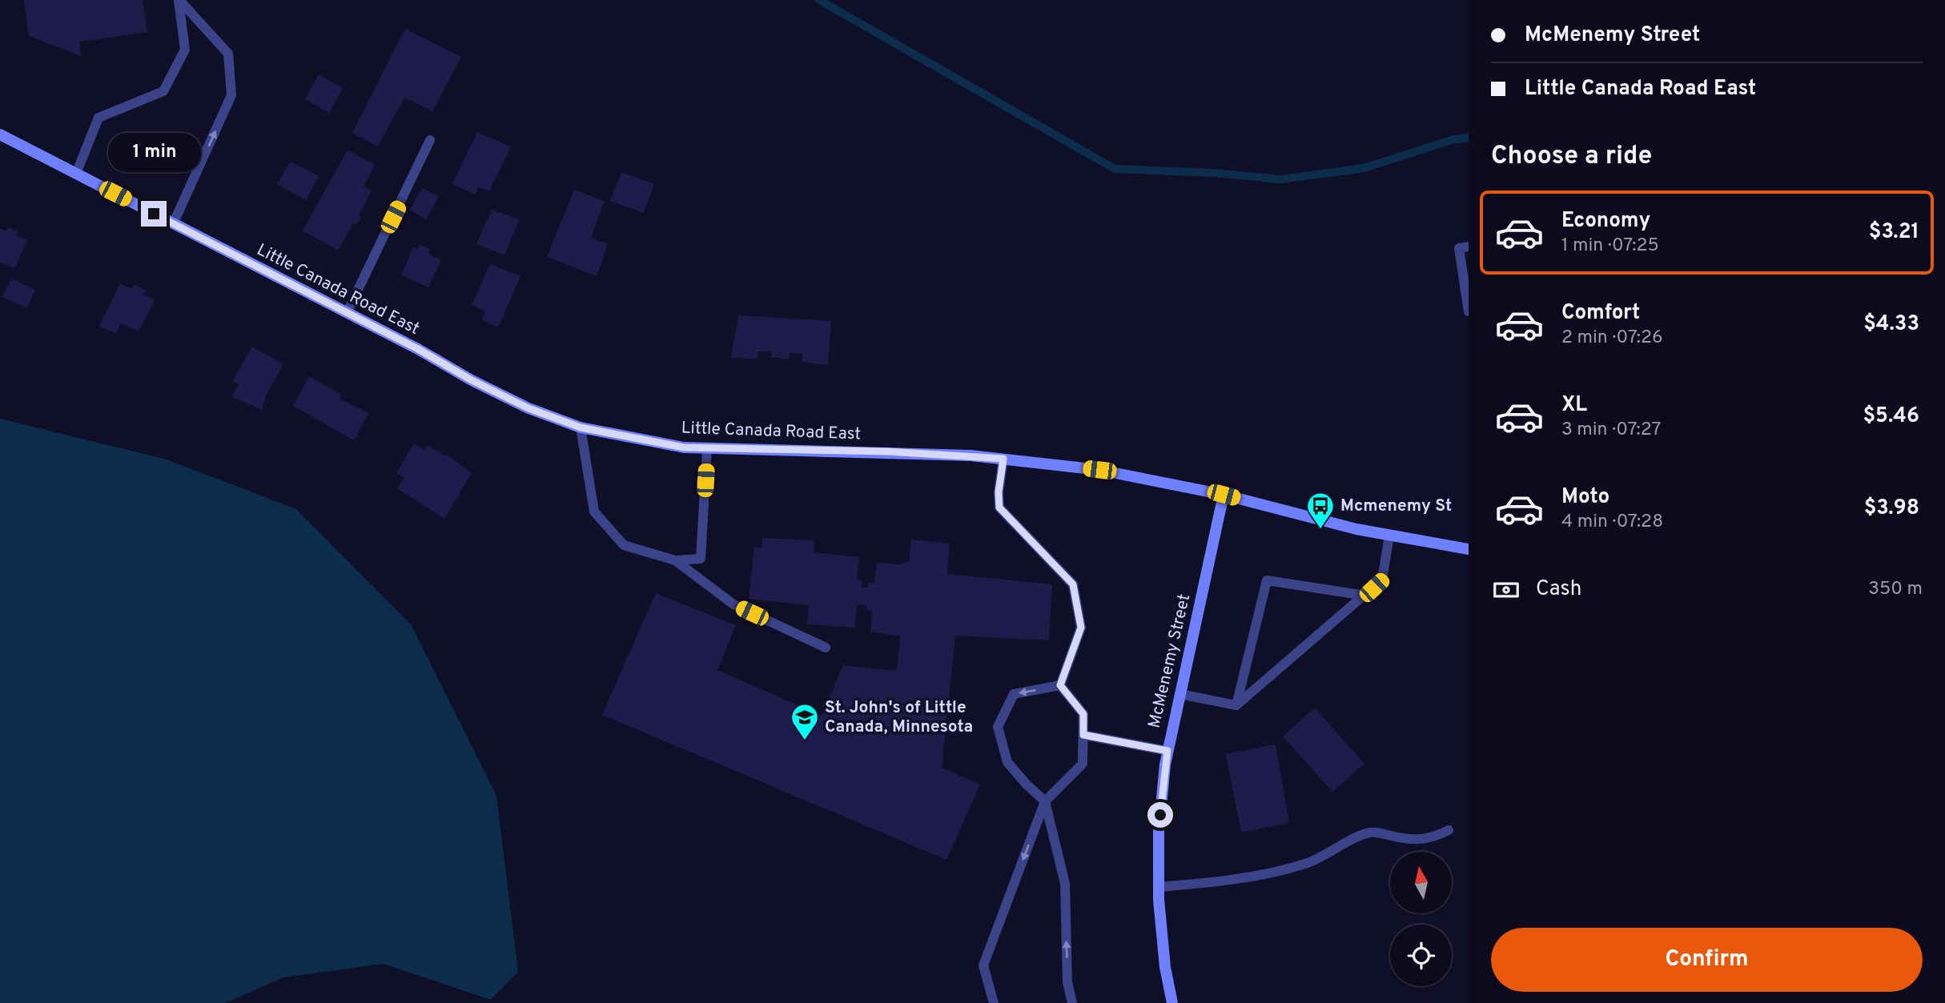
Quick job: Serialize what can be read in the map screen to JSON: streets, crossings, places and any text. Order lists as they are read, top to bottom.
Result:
{
  "streets": {
    "street": ["Little Canada Road East", "McMenemy Street"]
  },
  "crossings": [
    ["Little Canada Road East", "McMenemy Street"]
  ],
  "places": {
    "bus stop": ["Mcmenemy St"],
    "school or university": ["St. John's of Little Canada, Minnesota"]
  },
  "north": "top",
  "page": {
    "banner": ["McMenemy Street", "Little Canada Road East"],
    "heading": "Choose a ride",
    "bubble": "1 min",
    "list": [
      {
        "name": "Economy",
        "note": "1 min · 07:25",
        "value": "$3.21"
      },
      {
        "name": "Comfort",
        "note": "2 min · 07:26",
        "value": "$4.33"
      },
      {
        "name": "XL",
        "note": "3 min · 07:27",
        "value": "$5.46"
      },
      {
        "name": "Moto",
        "note": "4 min · 07:28",
        "value": "$3.98"
      }
    ],
    "pay": ["Cash", "350 m"],
    "buttons": "Confirm"
  }
}
